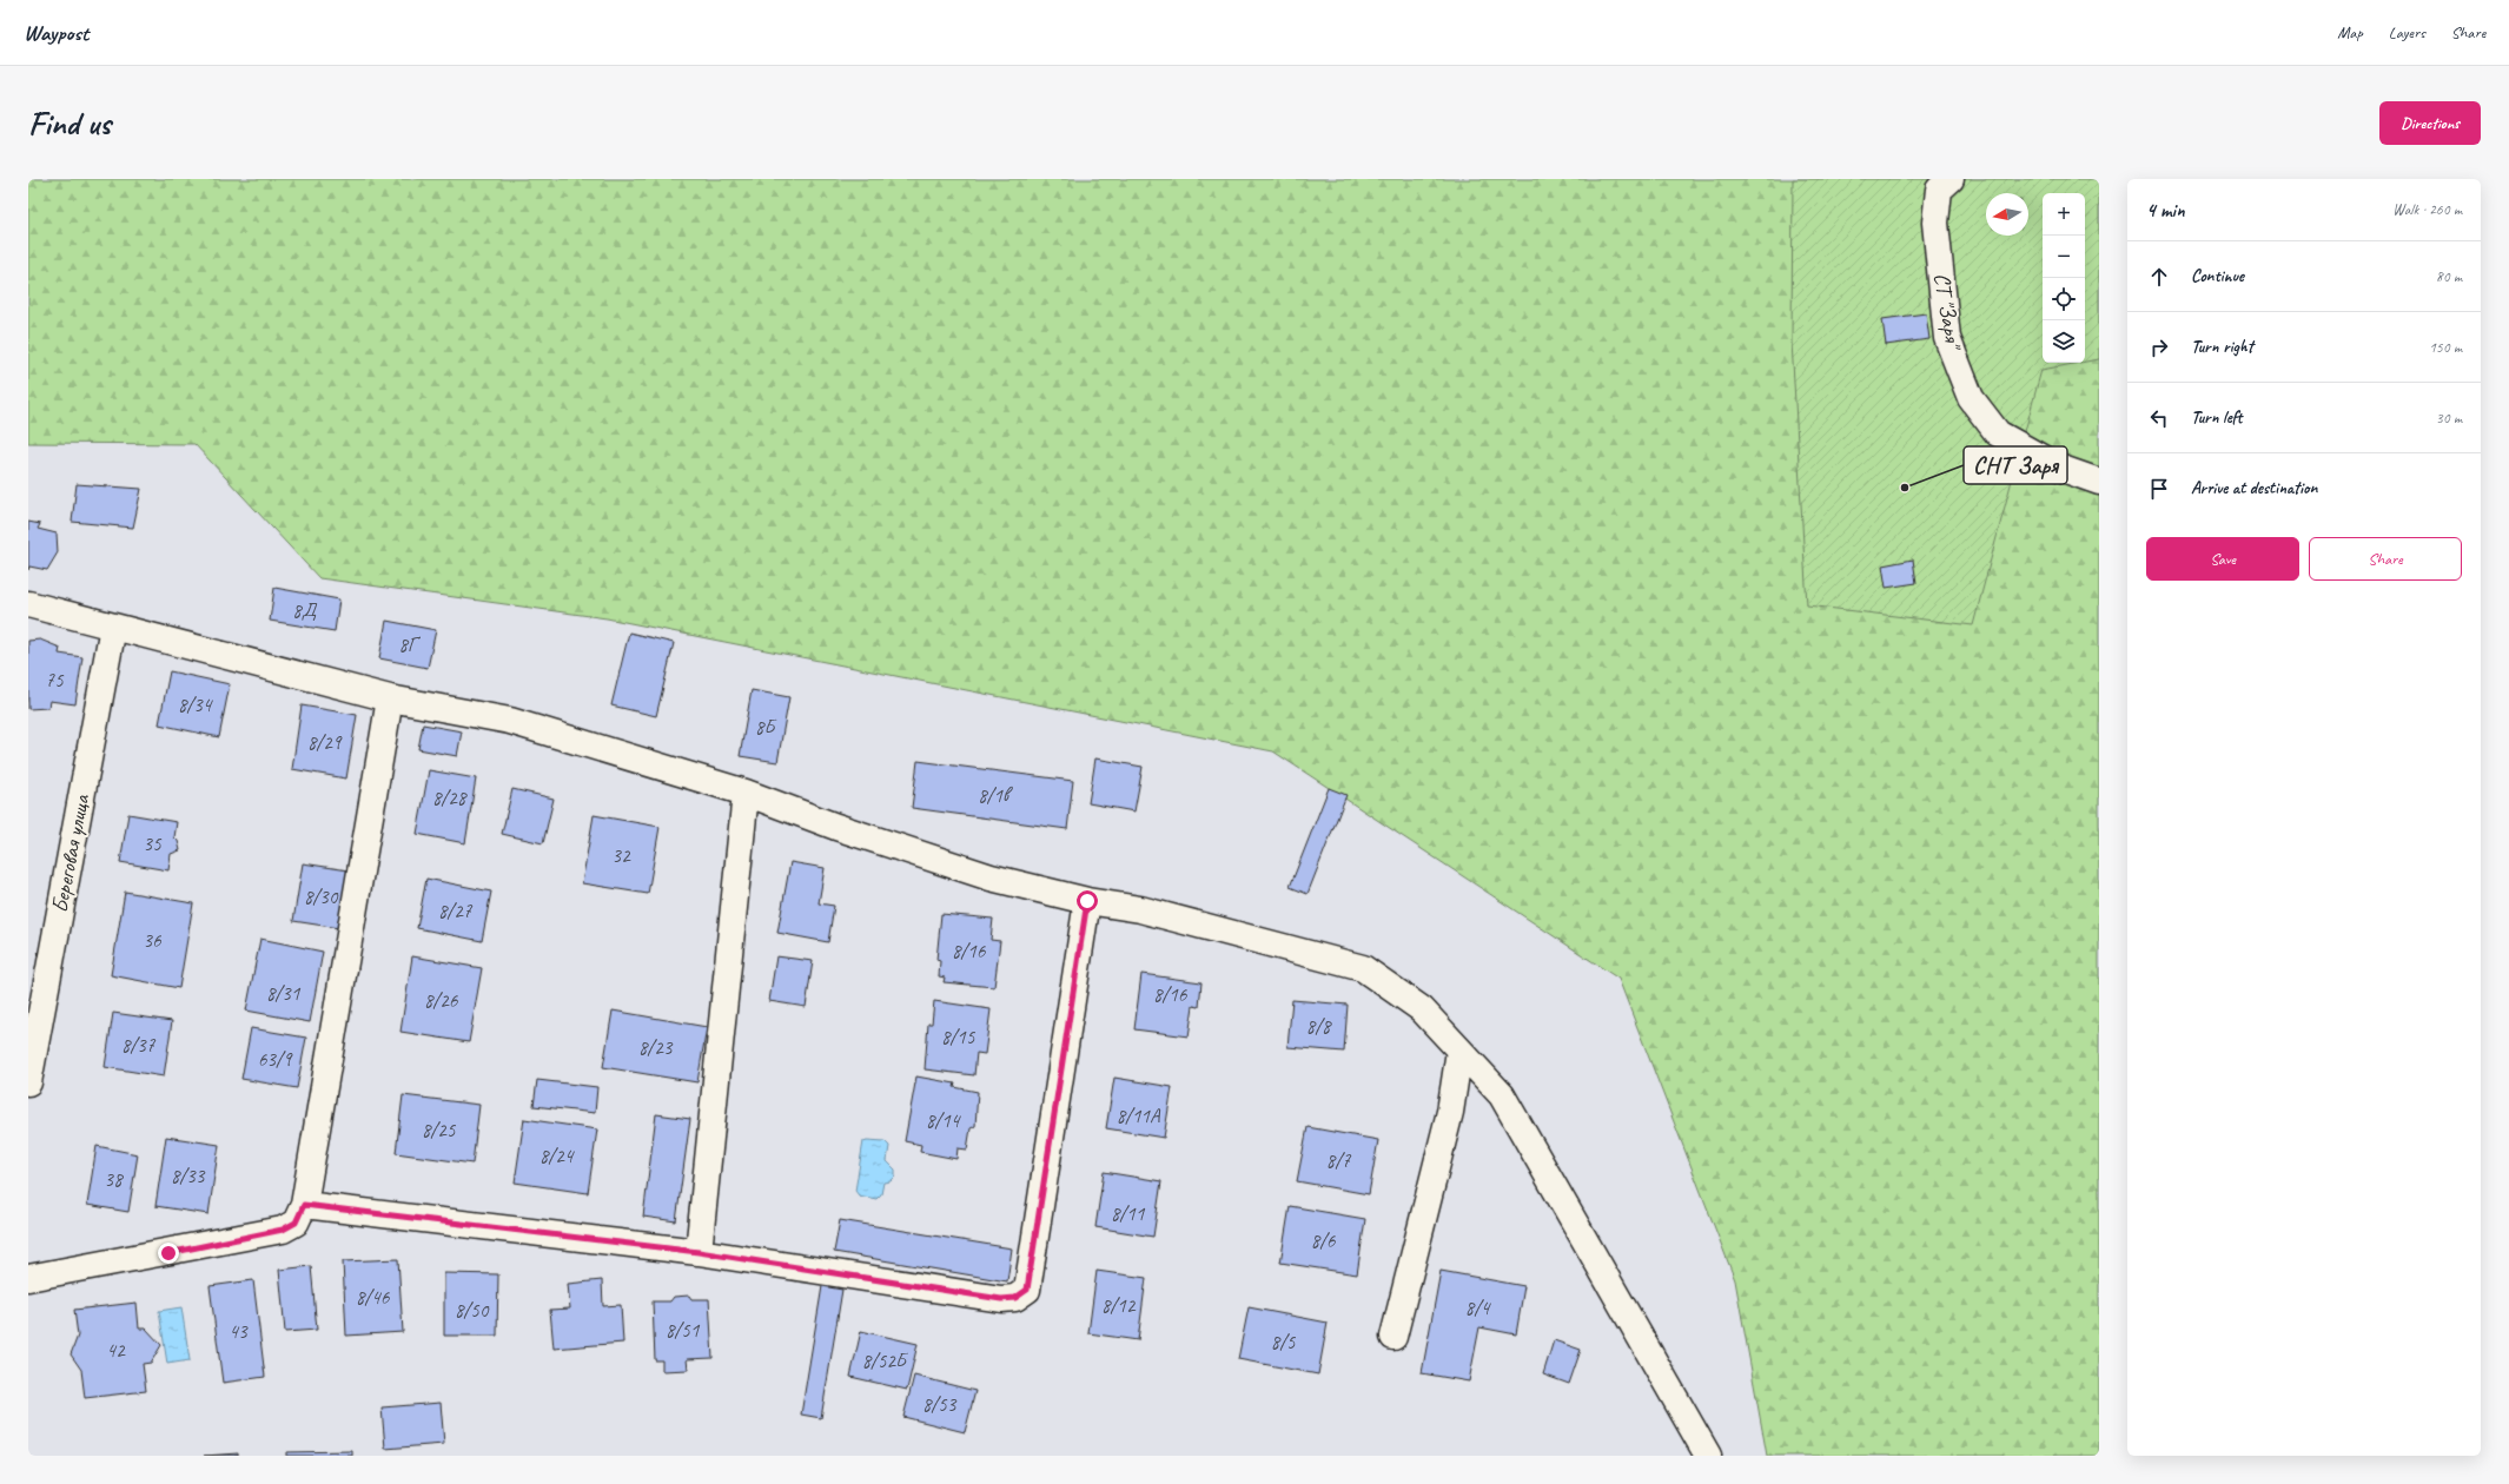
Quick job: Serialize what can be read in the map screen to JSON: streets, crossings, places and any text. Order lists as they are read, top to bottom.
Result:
{
  "streets": {
    "street": ["СТ \"Заря\"", "Береговая улица"]
  },
  "places": ["СНТ Заря"],
  "house_numbers": [
    "8Д",
    "8Г",
    "75",
    "8/34",
    "8Б",
    "8/29",
    "8/1в",
    "8/28",
    "35",
    "32",
    "8/30",
    "8/27",
    "36",
    "8/16",
    "8/31",
    "8/16",
    "8/26",
    "8/8",
    "8/15",
    "8/37",
    "8/23",
    "63/9",
    "8/11А",
    "8/14",
    "8/25",
    "8/24",
    "8/7",
    "8/33",
    "38",
    "8/11",
    "8/6",
    "8/46",
    "8/12",
    "8/4",
    "8/50",
    "8/51",
    "43",
    "8/5",
    "42",
    "8/52Б",
    "8/53"
  ],
  "north": "left",
  "page": {
    "header": "Waypost",
    "nav": ["Map", "Layers", "Share"],
    "buttons": [
      "Directions",
      ["Save", "Share"]
    ],
    "title": "Find us",
    "heading": ["4 min", "Walk · 260 m"],
    "map_buttons": ["+", "−"],
    "list": [
      ["Continue", "80 m"],
      ["Turn right", "150 m"],
      ["Turn left", "30 m"],
      "Arrive at destination"
    ]
  }
}
